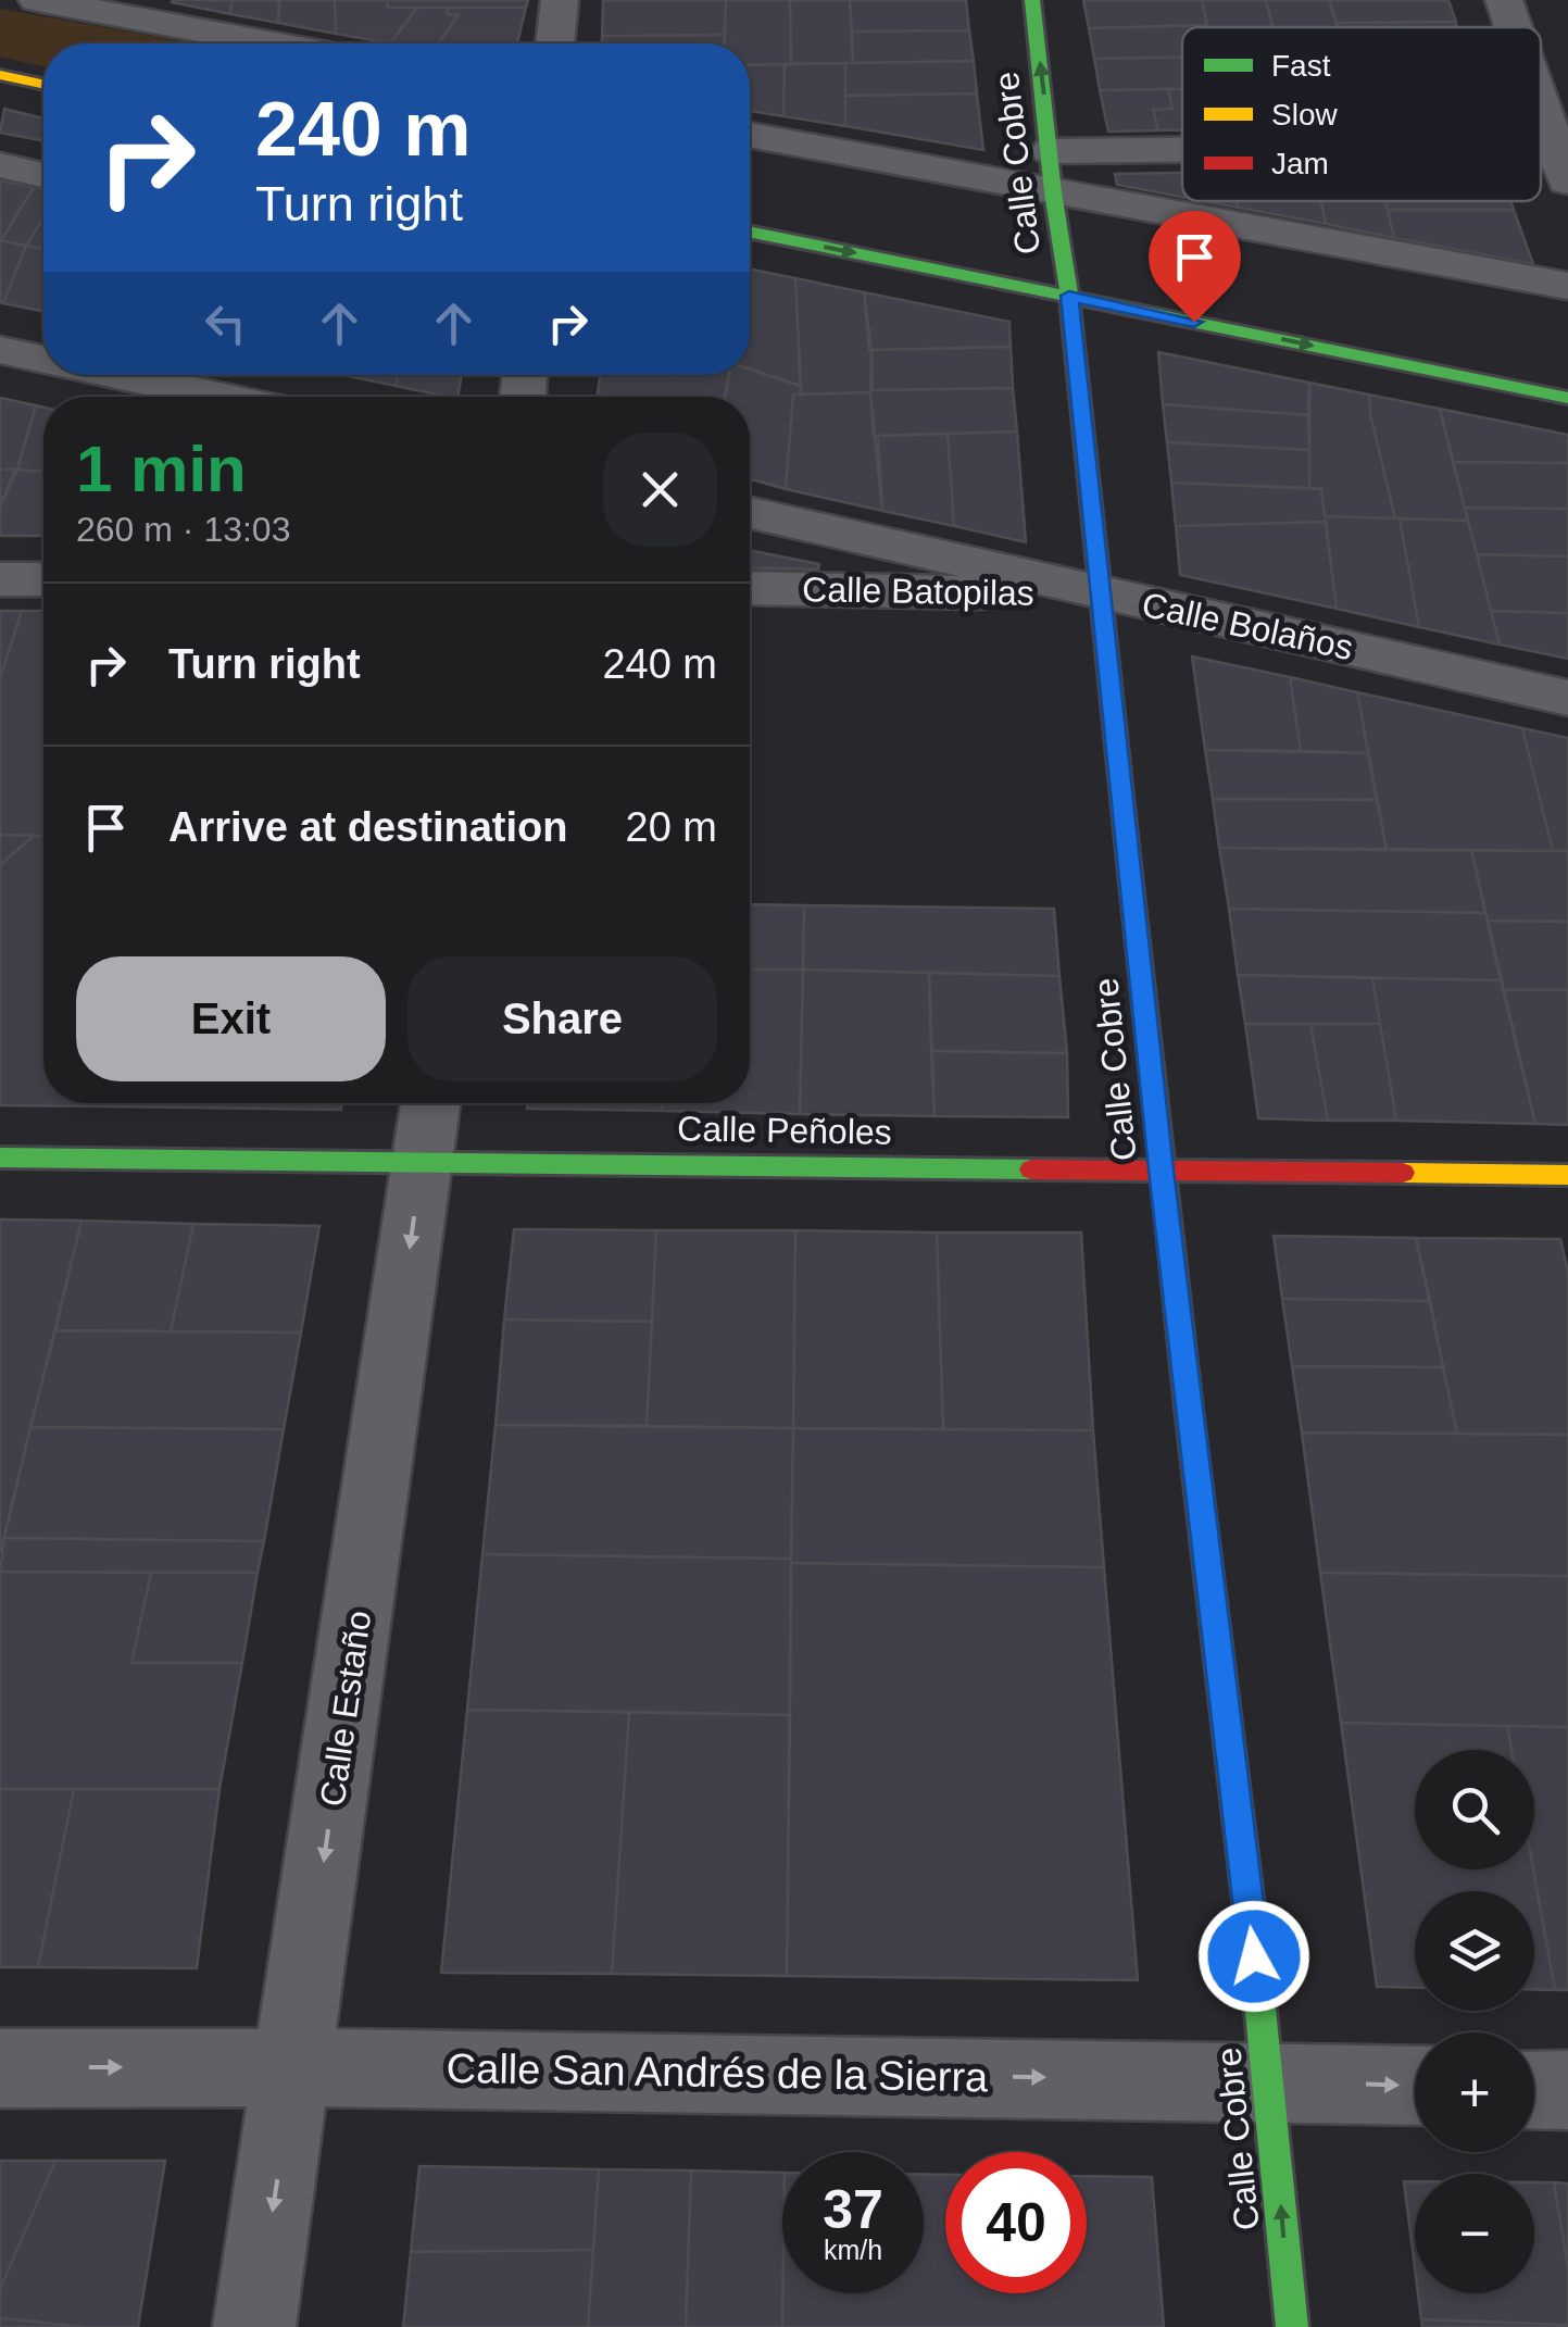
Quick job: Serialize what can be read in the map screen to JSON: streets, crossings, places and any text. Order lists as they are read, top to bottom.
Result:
{
  "streets": {
    "street": [
      "Calle Cobre",
      "Calle Batopilas",
      "Calle Bolaños",
      "Calle Peñoles",
      "Calle Estaño",
      "Calle San Andrés de la Sierra"
    ]
  },
  "crossings": [
    ["Calle Cobre", "Calle Batopilas"],
    ["Calle Cobre", "Calle Bolaños"],
    ["Calle Cobre", "Calle Peñoles"],
    ["Calle Cobre", "Calle San Andrés de la Sierra"],
    ["Calle Batopilas", "Calle Bolaños"],
    ["Calle Peñoles", "Calle Estaño"],
    ["Calle Estaño", "Calle San Andrés de la Sierra"]
  ],
  "one_way": ["Calle Estaño", "Calle San Andrés de la Sierra"],
  "legend": ["Fast", "Slow", "Jam"],
  "page": {
    "turn": ["240 m", "Turn right"],
    "heading": ["1 min", "260 m · 13:03"],
    "list": [
      {
        "name": "Turn right",
        "value": "240 m"
      },
      {
        "name": "Arrive at destination",
        "value": "20 m"
      }
    ],
    "buttons": ["Exit", "Share"],
    "map_buttons": ["+", "−"],
    "speed": "37 km/h",
    "limit": "40"
  }
}
